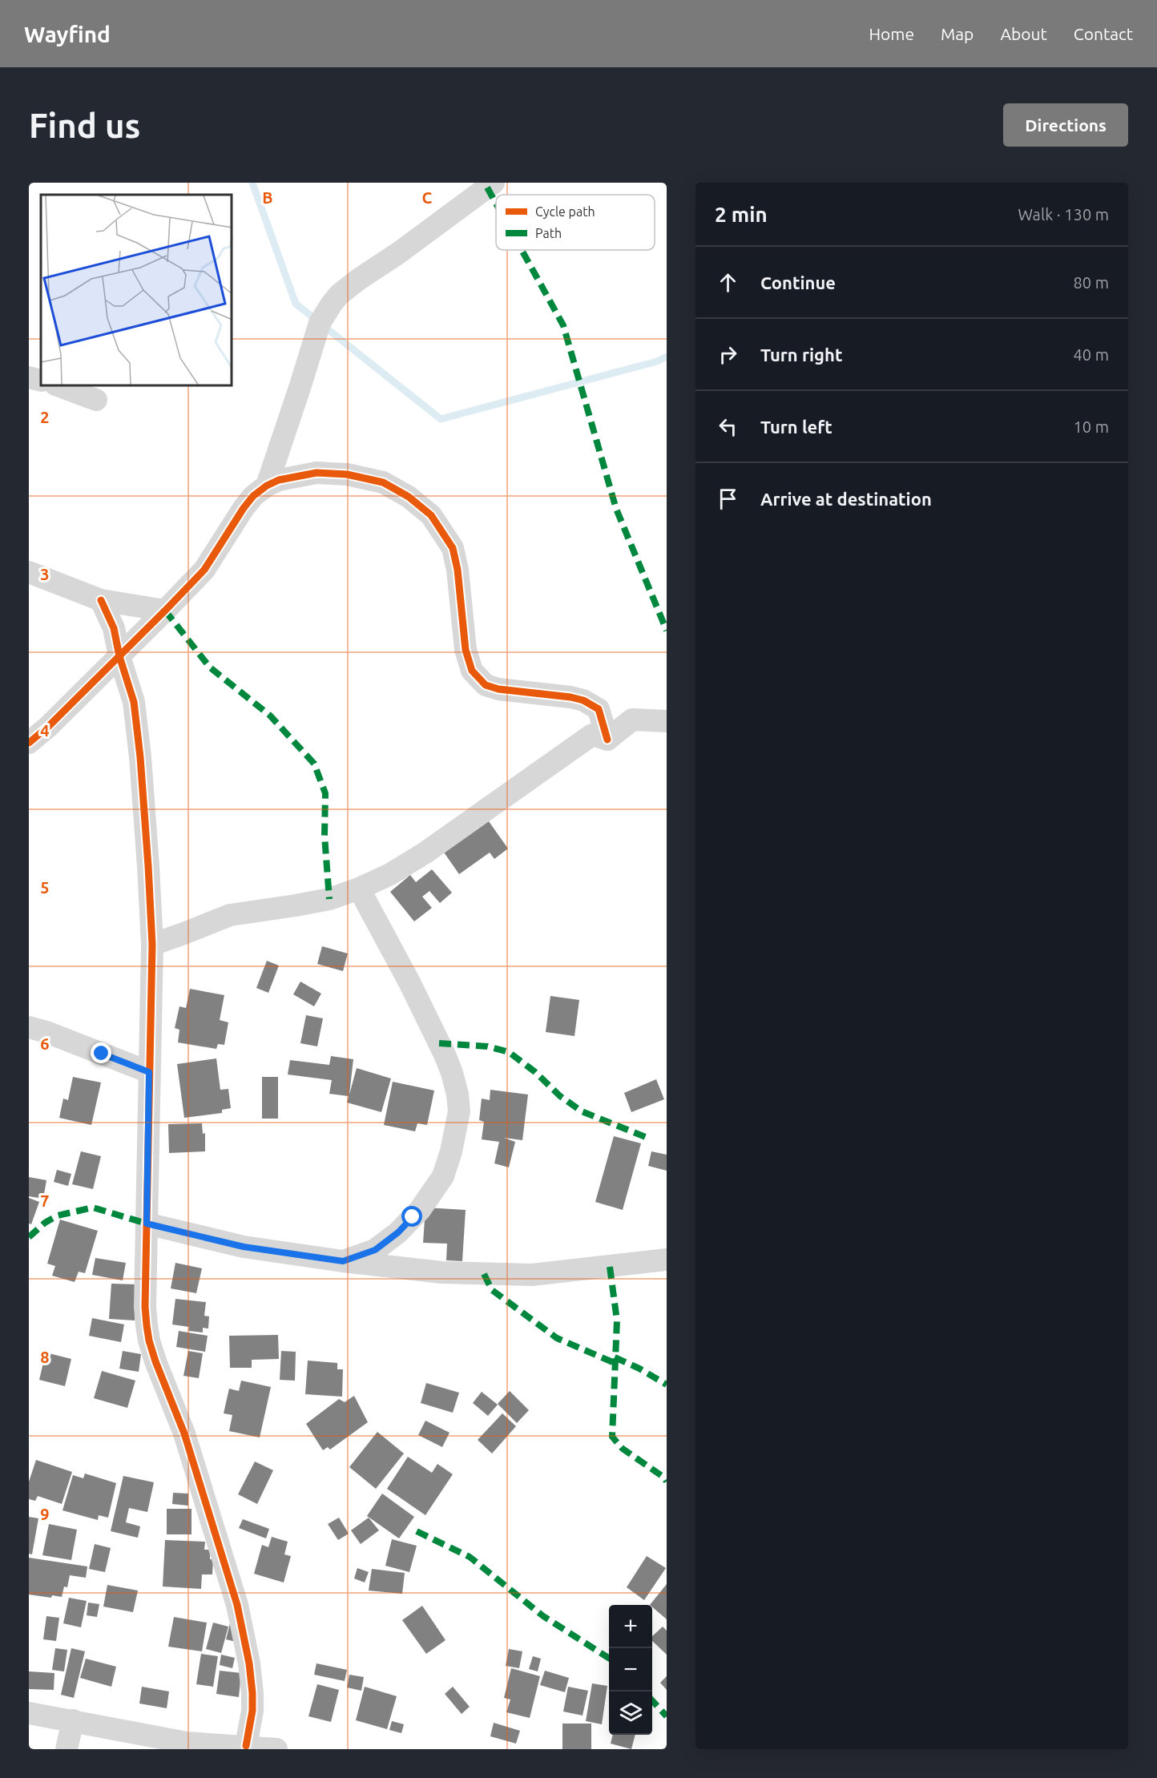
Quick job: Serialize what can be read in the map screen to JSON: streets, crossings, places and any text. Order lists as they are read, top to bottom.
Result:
{
  "legend": ["Cycle path", "Path"],
  "page": {
    "header": "Wayfind",
    "nav": [
      "Home",
      "Map",
      "About",
      "Contact"
    ],
    "buttons": "Directions",
    "title": "Find us",
    "heading": ["2 min", "Walk · 130 m"],
    "list": [
      ["Continue", "80 m"],
      ["Turn right", "40 m"],
      ["Turn left", "10 m"],
      "Arrive at destination"
    ],
    "map_buttons": ["+", "−"]
  },
  "grid": {
    "columns": ["B", "C"],
    "rows": [
      "2",
      "3",
      "4",
      "5",
      "6",
      "7",
      "8",
      "9"
    ]
  }
}
